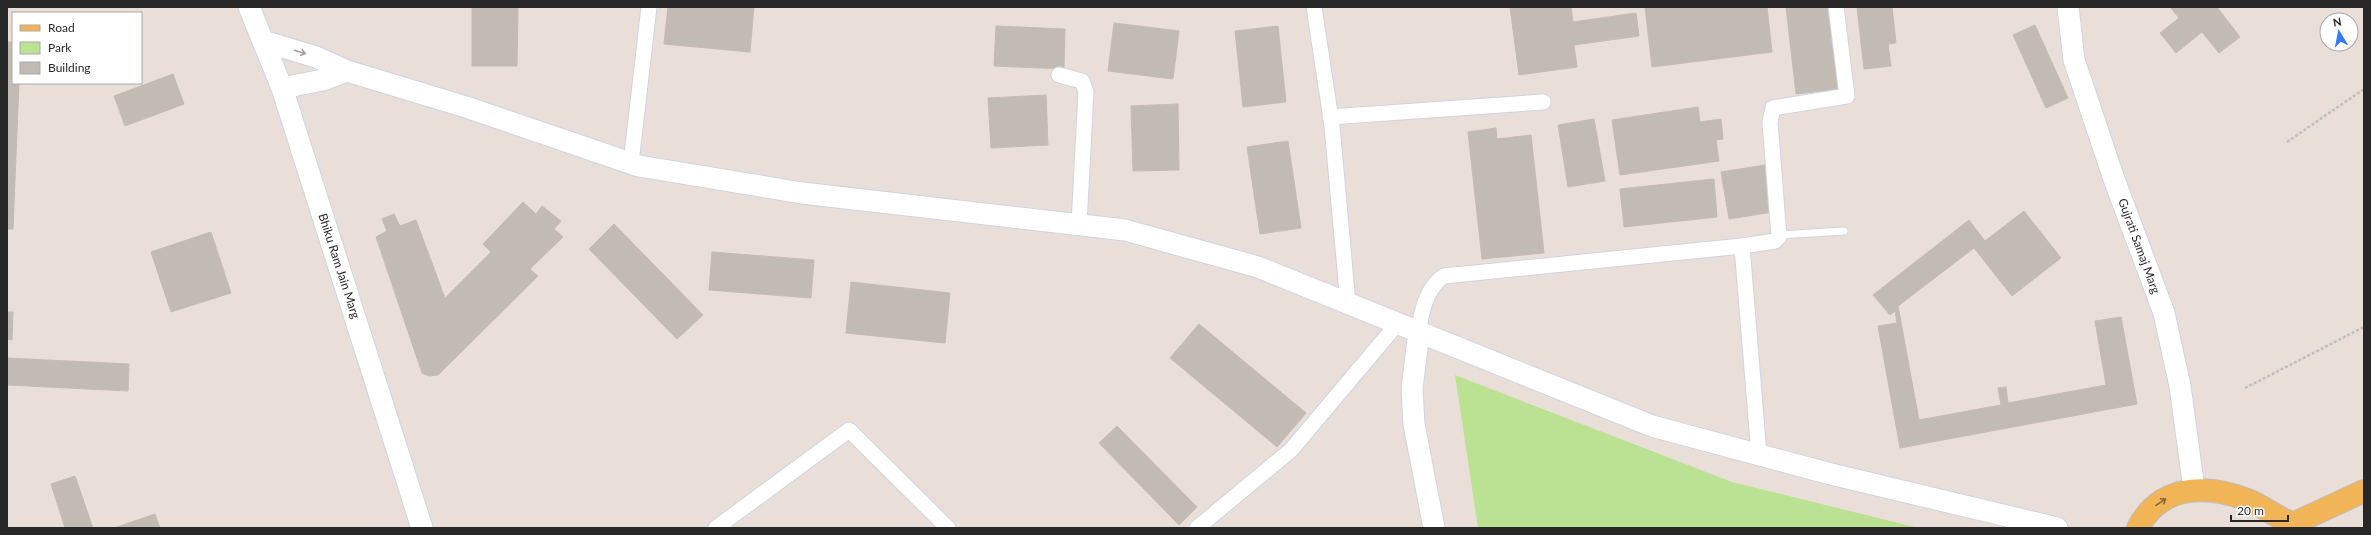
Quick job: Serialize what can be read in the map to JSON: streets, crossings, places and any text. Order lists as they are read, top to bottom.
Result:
{
  "streets": {
    "street": ["Gujrati Samaj Marg", "Bhiku Ram Jain Marg"]
  },
  "legend": ["Road", "Park", "Building"],
  "scale_bar": "20 m",
  "north": "top"
}
